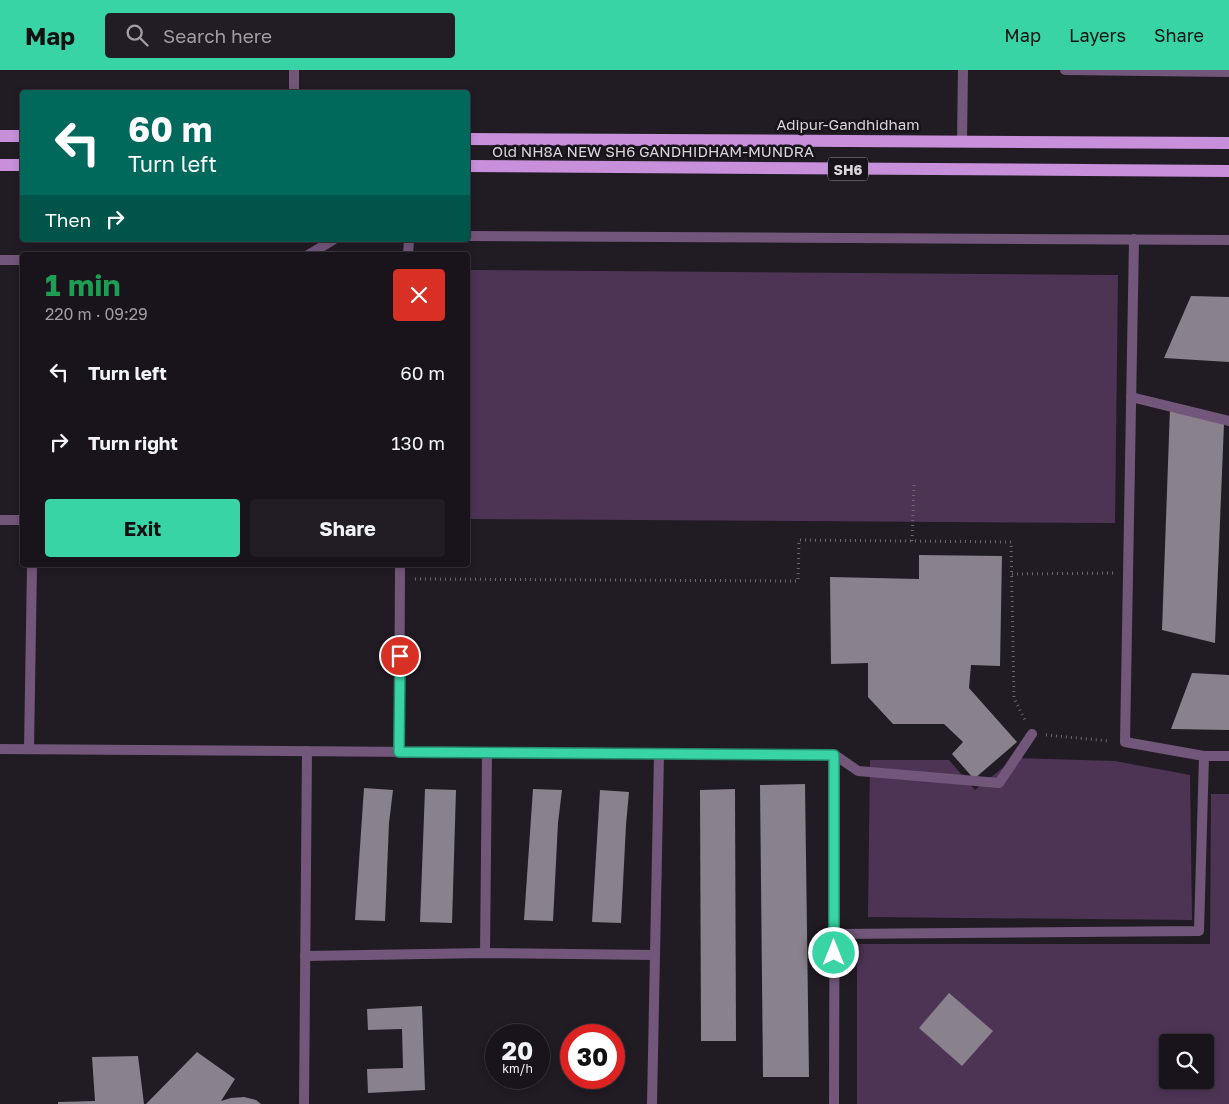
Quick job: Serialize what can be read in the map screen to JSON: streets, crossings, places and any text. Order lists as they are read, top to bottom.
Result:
{
  "streets": {
    "main road": ["Adipur-Gandhidham", "Old NH8A NEW SH6 GANDHIDHAM-MUNDRA", "SH6"]
  },
  "page": {
    "header": "Map",
    "search": "Search here",
    "nav": ["Map", "Layers", "Share"],
    "turn": ["60 m", "Turn left"],
    "then": "Then",
    "heading": ["1 min", "220 m · 09:29"],
    "list": [
      {
        "name": "Turn left",
        "value": "60 m"
      },
      {
        "name": "Turn right",
        "value": "130 m"
      }
    ],
    "buttons": ["Exit", "Share"],
    "speed": "20 km/h",
    "limit": "30"
  }
}
